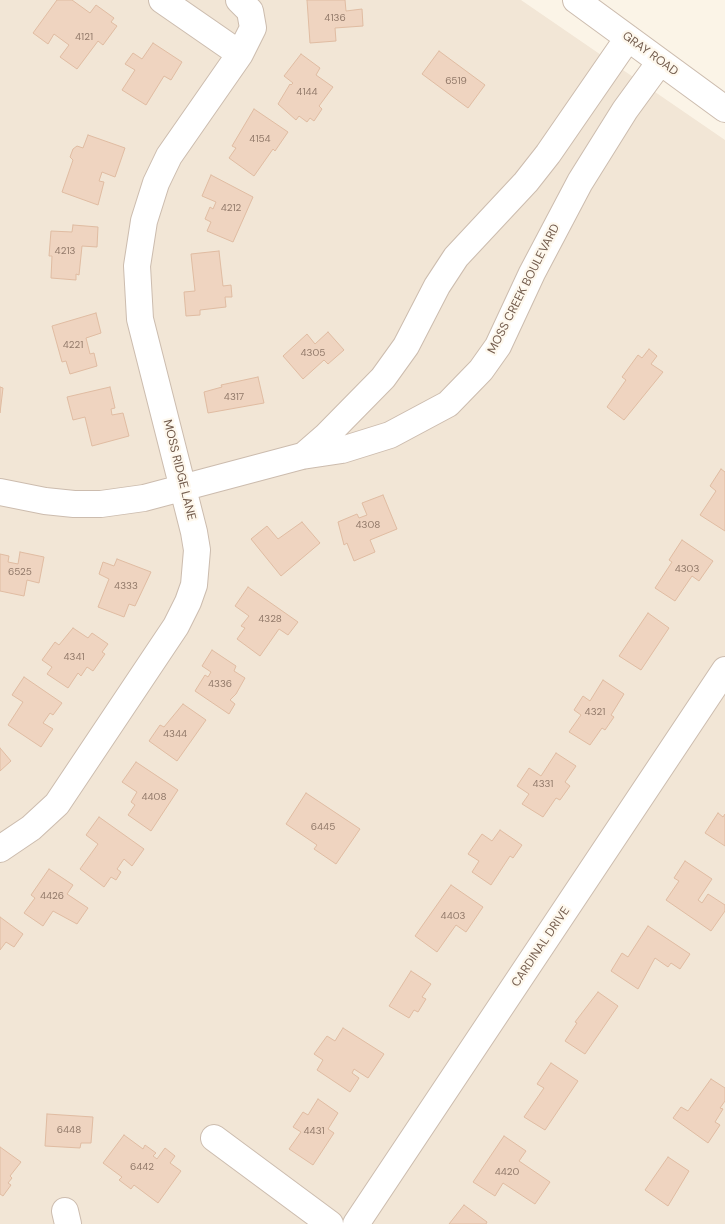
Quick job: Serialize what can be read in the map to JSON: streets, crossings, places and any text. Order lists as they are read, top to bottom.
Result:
{
  "streets": {
    "street": [
      "GRAY ROAD",
      "MOSS CREEK BOULEVARD",
      "MOSS RIDGE LANE",
      "CARDINAL DRIVE"
    ]
  },
  "crossings": [
    ["GRAY ROAD", "MOSS CREEK BOULEVARD"],
    ["MOSS CREEK BOULEVARD", "MOSS RIDGE LANE"]
  ],
  "house_numbers": [
    "4136",
    "4121",
    "6519",
    "4144",
    "4154",
    "4212",
    "4213",
    "4221",
    "4305",
    "4317",
    "4308",
    "4303",
    "6525",
    "4333",
    "4328",
    "4341",
    "4336",
    "4321",
    "4344",
    "4331",
    "4408",
    "6445",
    "4426",
    "4403",
    "6448",
    "4431",
    "6442",
    "4420"
  ]
}
